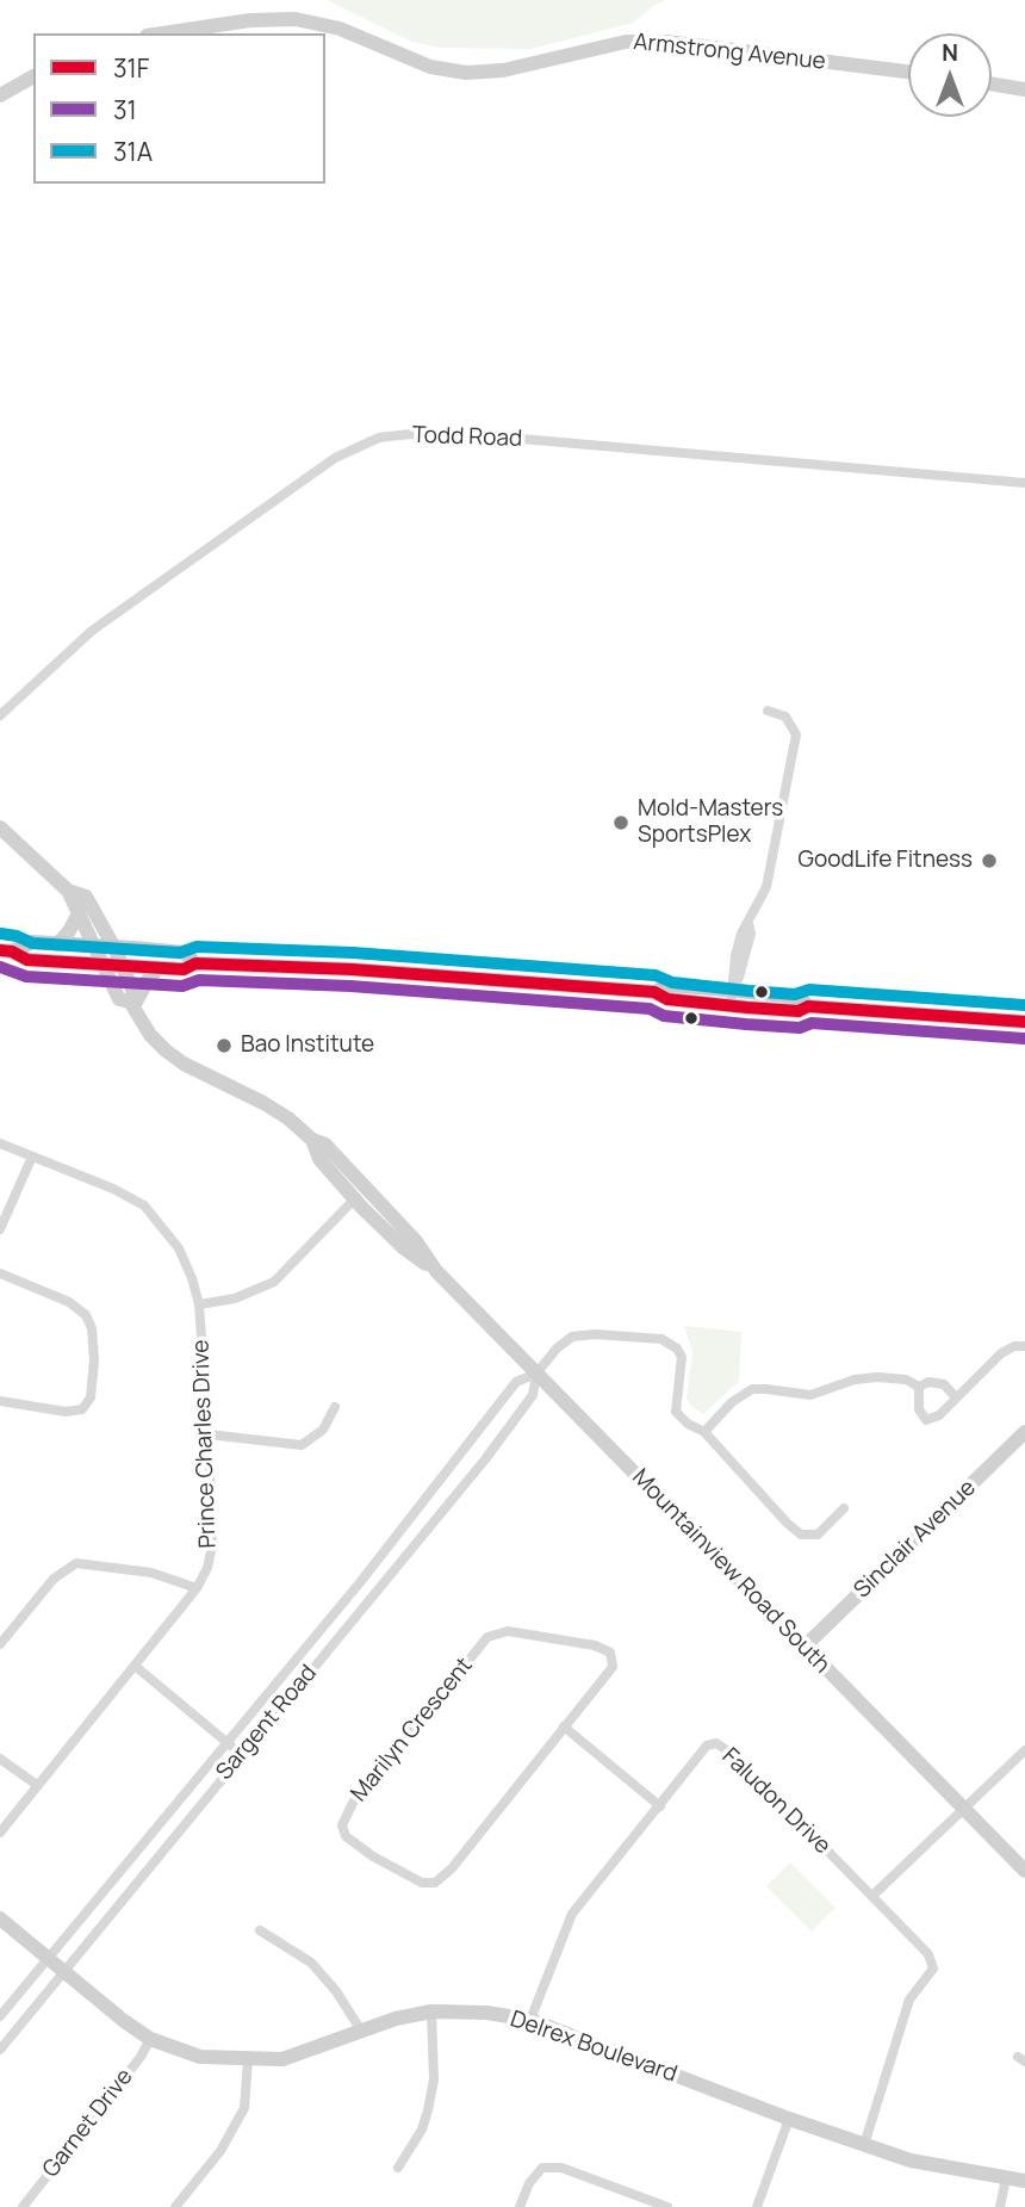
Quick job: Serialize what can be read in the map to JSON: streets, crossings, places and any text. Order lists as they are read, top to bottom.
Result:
{
  "streets": {
    "street": [
      "Armstrong Avenue",
      "Todd Road",
      "Prince Charles Drive",
      "Sinclair Avenue",
      "Mountainview Road South",
      "Sargent Road",
      "Marilyn Crescent",
      "Faludon Drive",
      "Delrex Boulevard",
      "Garnet Drive"
    ]
  },
  "crossings": [
    ["Sinclair Avenue", "Mountainview Road South"],
    ["Mountainview Road South", "Sargent Road"],
    ["Sargent Road", "Delrex Boulevard"],
    ["Faludon Drive", "Delrex Boulevard"],
    ["Delrex Boulevard", "Garnet Drive"]
  ],
  "places": ["Mold-Masters SportsPlex", "GoodLife Fitness", "Bao Institute"],
  "lines": ["transit line 31A", "transit line 31F", "transit line 31"],
  "legend": ["31F", "31", "31A"],
  "north": "top"
}
